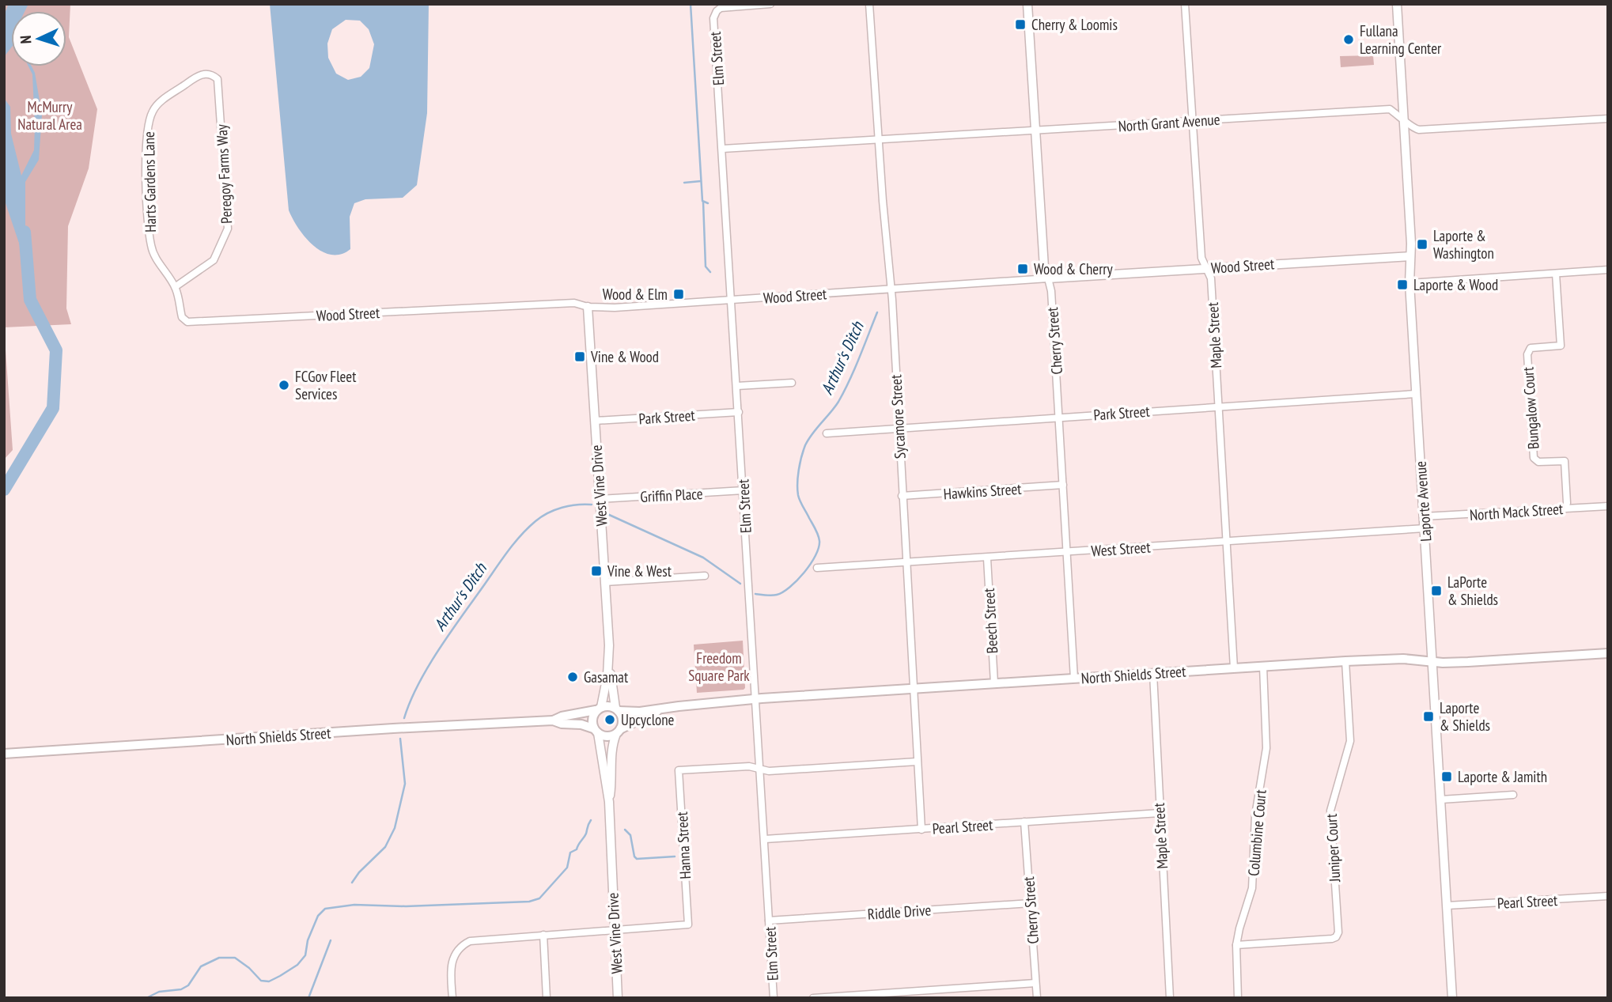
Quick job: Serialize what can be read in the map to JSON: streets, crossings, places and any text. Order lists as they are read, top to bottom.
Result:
{
  "streets": {
    "main road": ["North Shields Street"],
    "street": [
      "Elm Street",
      "North Grant Avenue",
      "Peregoy Farms Way",
      "Harts Gardens Lane",
      "Wood Street",
      "Maple Street",
      "Cherry Street",
      "Bungalow Court",
      "Park Street",
      "Sycamore Street",
      "West Vine Drive",
      "Hawkins Street",
      "Griffin Place",
      "Laporte Avenue",
      "North Mack Street",
      "West Street",
      "Beech Street",
      "Pearl Street",
      "Columbine Court",
      "Hanna Street",
      "Juniper Court",
      "Riddle Drive"
    ]
  },
  "crossings": [
    ["Elm Street", "North Grant Avenue"],
    ["Elm Street", "Wood Street"],
    ["Elm Street", "Park Street"],
    ["Elm Street", "Griffin Place"],
    ["Elm Street", "North Shields Street"],
    ["Elm Street", "Pearl Street"],
    ["Elm Street", "Hanna Street"],
    ["Elm Street", "Riddle Drive"],
    ["North Grant Avenue", "Maple Street"],
    ["North Grant Avenue", "Cherry Street"],
    ["North Grant Avenue", "Sycamore Street"],
    ["North Grant Avenue", "Laporte Avenue"],
    ["Peregoy Farms Way", "Harts Gardens Lane"],
    ["Harts Gardens Lane", "Wood Street"],
    ["Wood Street", "Maple Street"],
    ["Wood Street", "Cherry Street"],
    ["Wood Street", "Sycamore Street"],
    ["Wood Street", "West Vine Drive"],
    ["Wood Street", "Laporte Avenue"],
    ["Maple Street", "Park Street"],
    ["Maple Street", "West Street"],
    ["Maple Street", "North Shields Street"],
    ["Maple Street", "Pearl Street"],
    ["Cherry Street", "Park Street"],
    ["Cherry Street", "Hawkins Street"],
    ["Cherry Street", "West Street"],
    ["Cherry Street", "North Shields Street"],
    ["Cherry Street", "Pearl Street"],
    ["Cherry Street", "Riddle Drive"],
    ["Bungalow Court", "North Mack Street"],
    ["Park Street", "Sycamore Street"],
    ["Park Street", "West Vine Drive"],
    ["Park Street", "Laporte Avenue"],
    ["Sycamore Street", "Hawkins Street"],
    ["Sycamore Street", "West Street"],
    ["Sycamore Street", "North Shields Street"],
    ["Sycamore Street", "Pearl Street"],
    ["Sycamore Street", "Hanna Street"],
    ["West Vine Drive", "Griffin Place"],
    ["West Vine Drive", "North Shields Street"],
    ["West Vine Drive", "Hanna Street"],
    ["Laporte Avenue", "North Mack Street"],
    ["Laporte Avenue", "West Street"],
    ["Laporte Avenue", "North Shields Street"],
    ["Laporte Avenue", "Pearl Street"],
    ["West Street", "Beech Street"],
    ["Beech Street", "North Shields Street"],
    ["North Shields Street", "Columbine Court"],
    ["North Shields Street", "Juniper Court"],
    ["Columbine Court", "Juniper Court"]
  ],
  "water": ["Arthur's Ditch"],
  "parks": ["McMurry Natural Area", "Freedom Square Park"],
  "places": {
    "transit": [
      "Cherry & Loomis",
      "Laporte & Washington",
      "Wood & Cherry",
      "Laporte & Wood",
      "Wood & Elm",
      "Vine & Wood",
      "Vine & West",
      "LaPorte & Shields",
      "Laporte & Shields",
      "Laporte & Jamith"
    ],
    "other": [
      "Fullana Learning Center",
      "FCGov Fleet Services",
      "Gasamat",
      "Upcyclone"
    ]
  },
  "north": "left"
}
